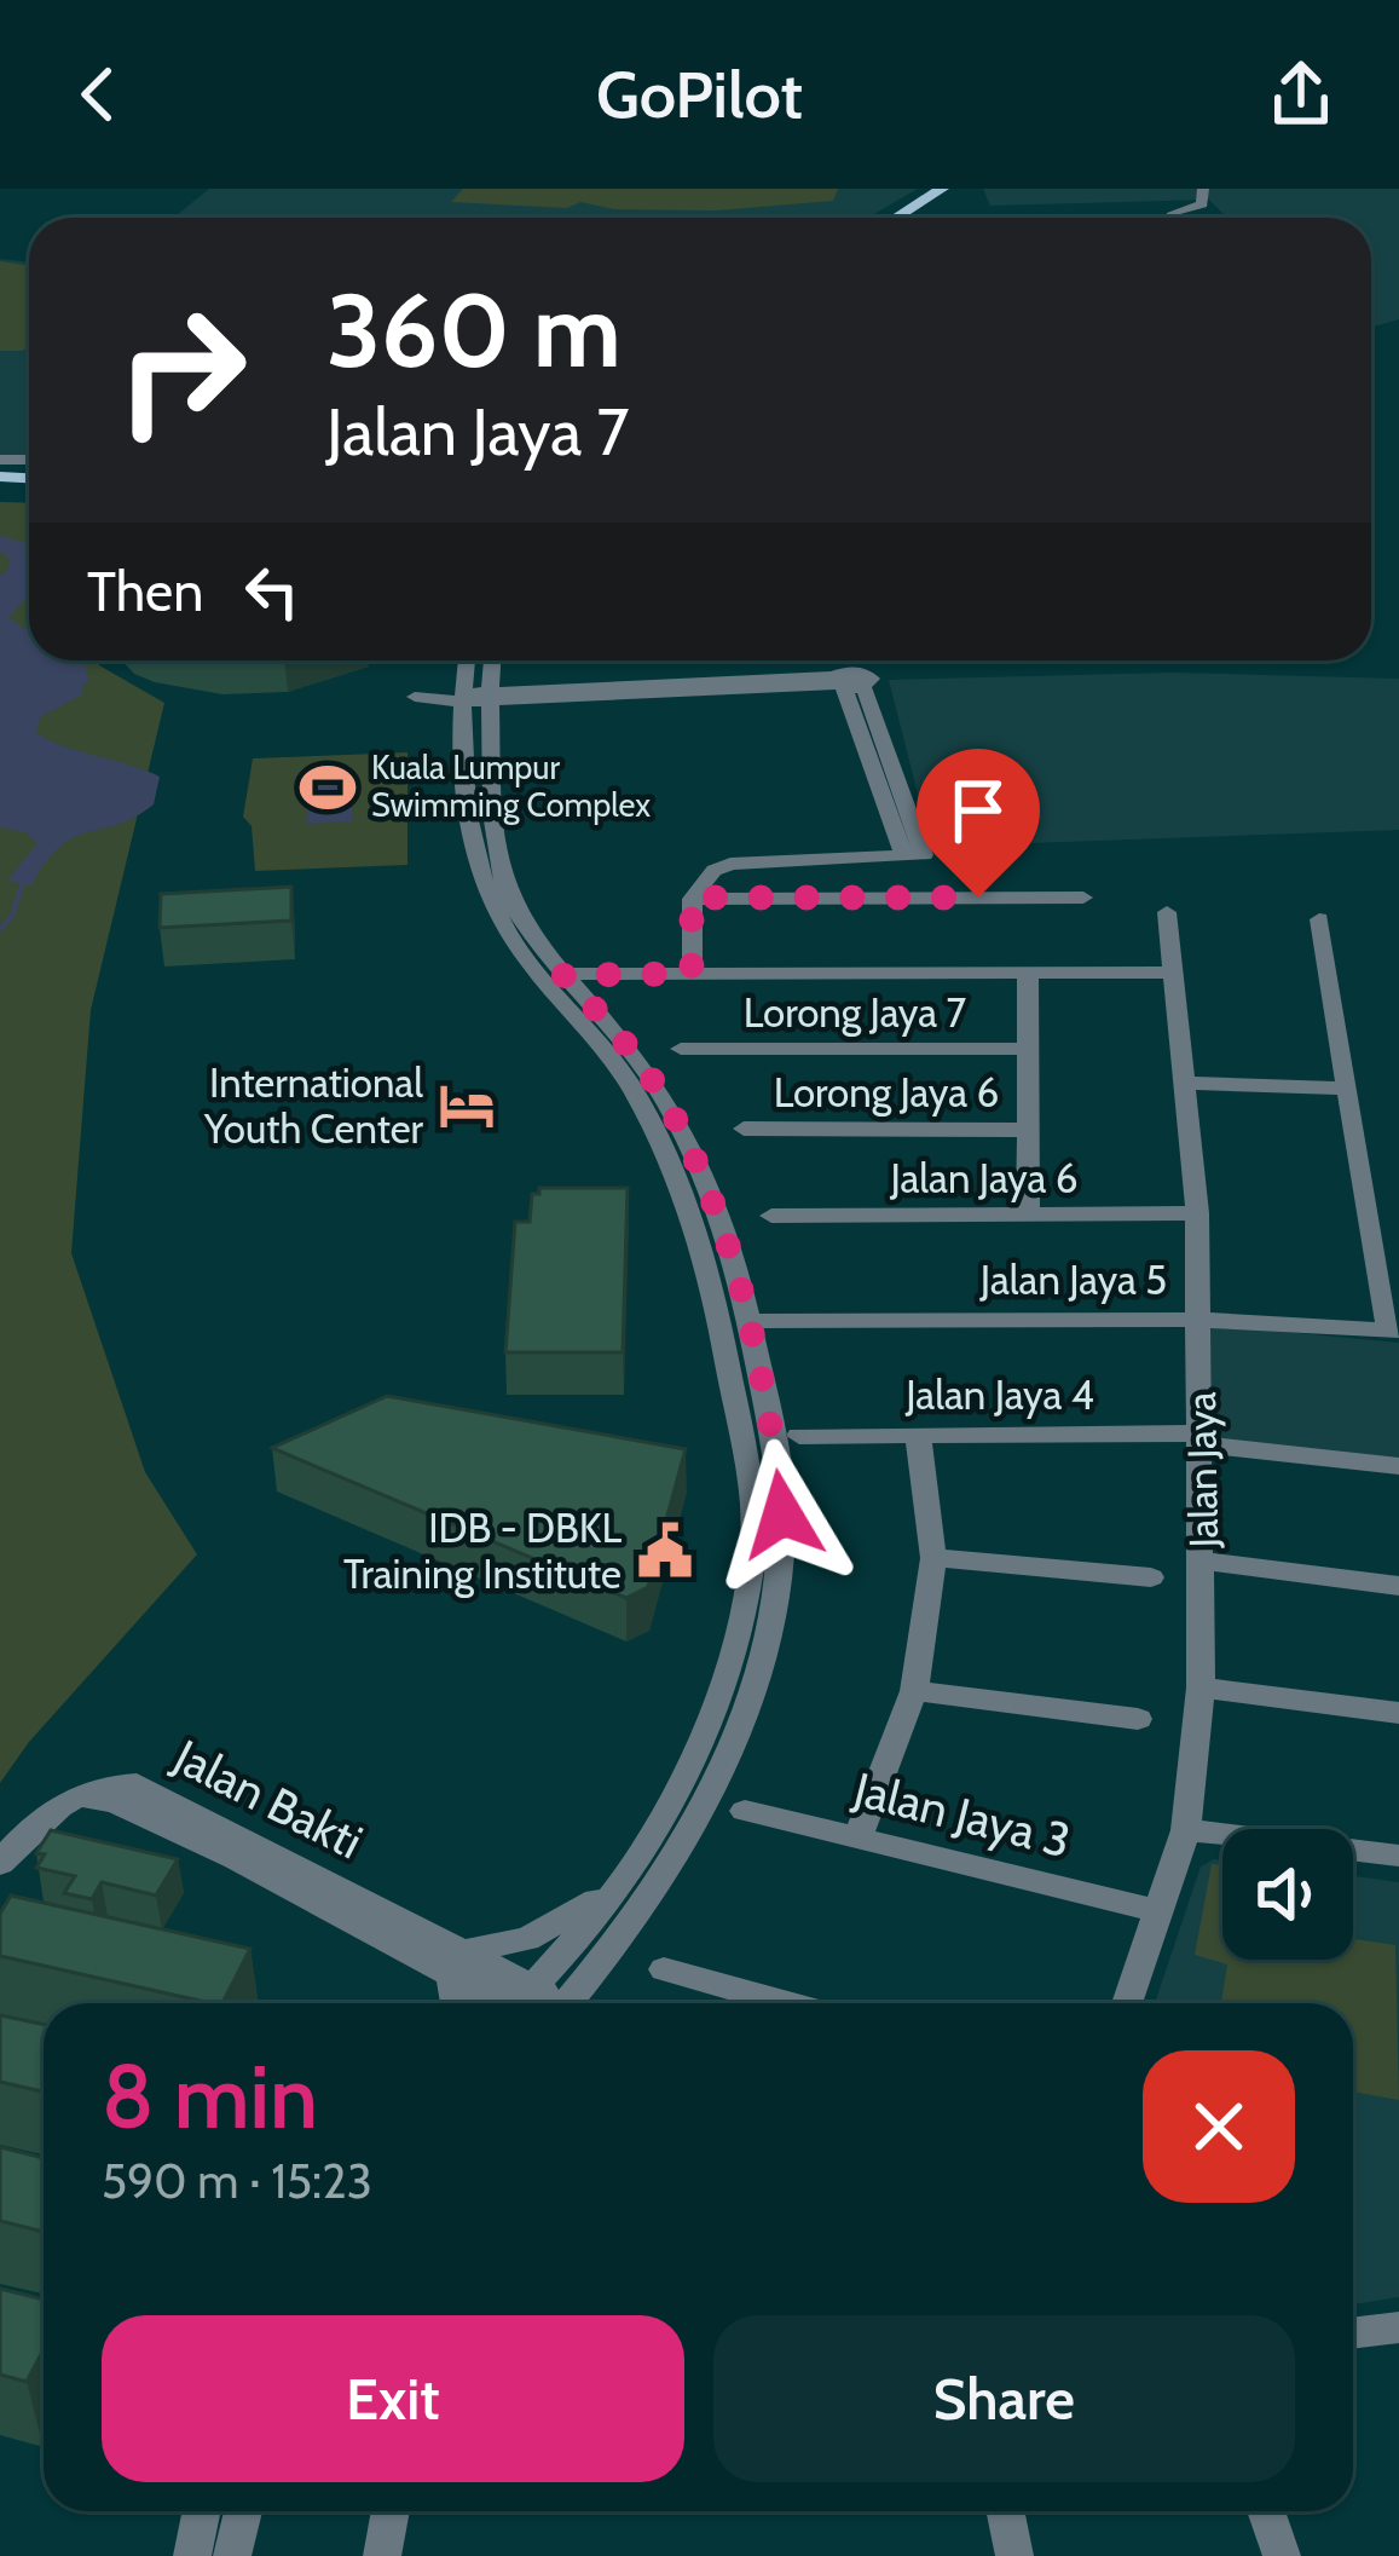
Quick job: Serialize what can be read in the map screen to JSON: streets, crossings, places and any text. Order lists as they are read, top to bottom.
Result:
{
  "streets": {
    "street": [
      "Lorong Jaya 7",
      "Lorong Jaya 6",
      "Jalan Jaya 6",
      "Jalan Jaya 5",
      "Jalan Jaya 4",
      "Jalan Jaya",
      "Jalan Bakti",
      "Jalan Jaya 3"
    ]
  },
  "crossings": [
    ["Lorong Jaya 7", "Jalan Jaya 5"],
    ["Lorong Jaya 6", "Jalan Jaya 5"],
    ["Jalan Jaya 6", "Jalan Jaya 5"],
    ["Jalan Jaya 6", "Jalan Jaya"],
    ["Jalan Jaya 5", "Jalan Jaya"],
    ["Jalan Jaya 4", "Jalan Jaya"],
    ["Jalan Jaya", "Jalan Jaya 3"]
  ],
  "places": {
    "sports": ["Kuala Lumpur Swimming Complex"],
    "hotel": ["International Youth Center"],
    "public building": ["IDB - DBKL Training Institute"]
  },
  "page": {
    "header": "GoPilot",
    "turn": ["360 m", "Jalan Jaya 7"],
    "then": "Then",
    "heading": ["8 min", "590 m · 15:23"],
    "buttons": ["Exit", "Share"]
  }
}
